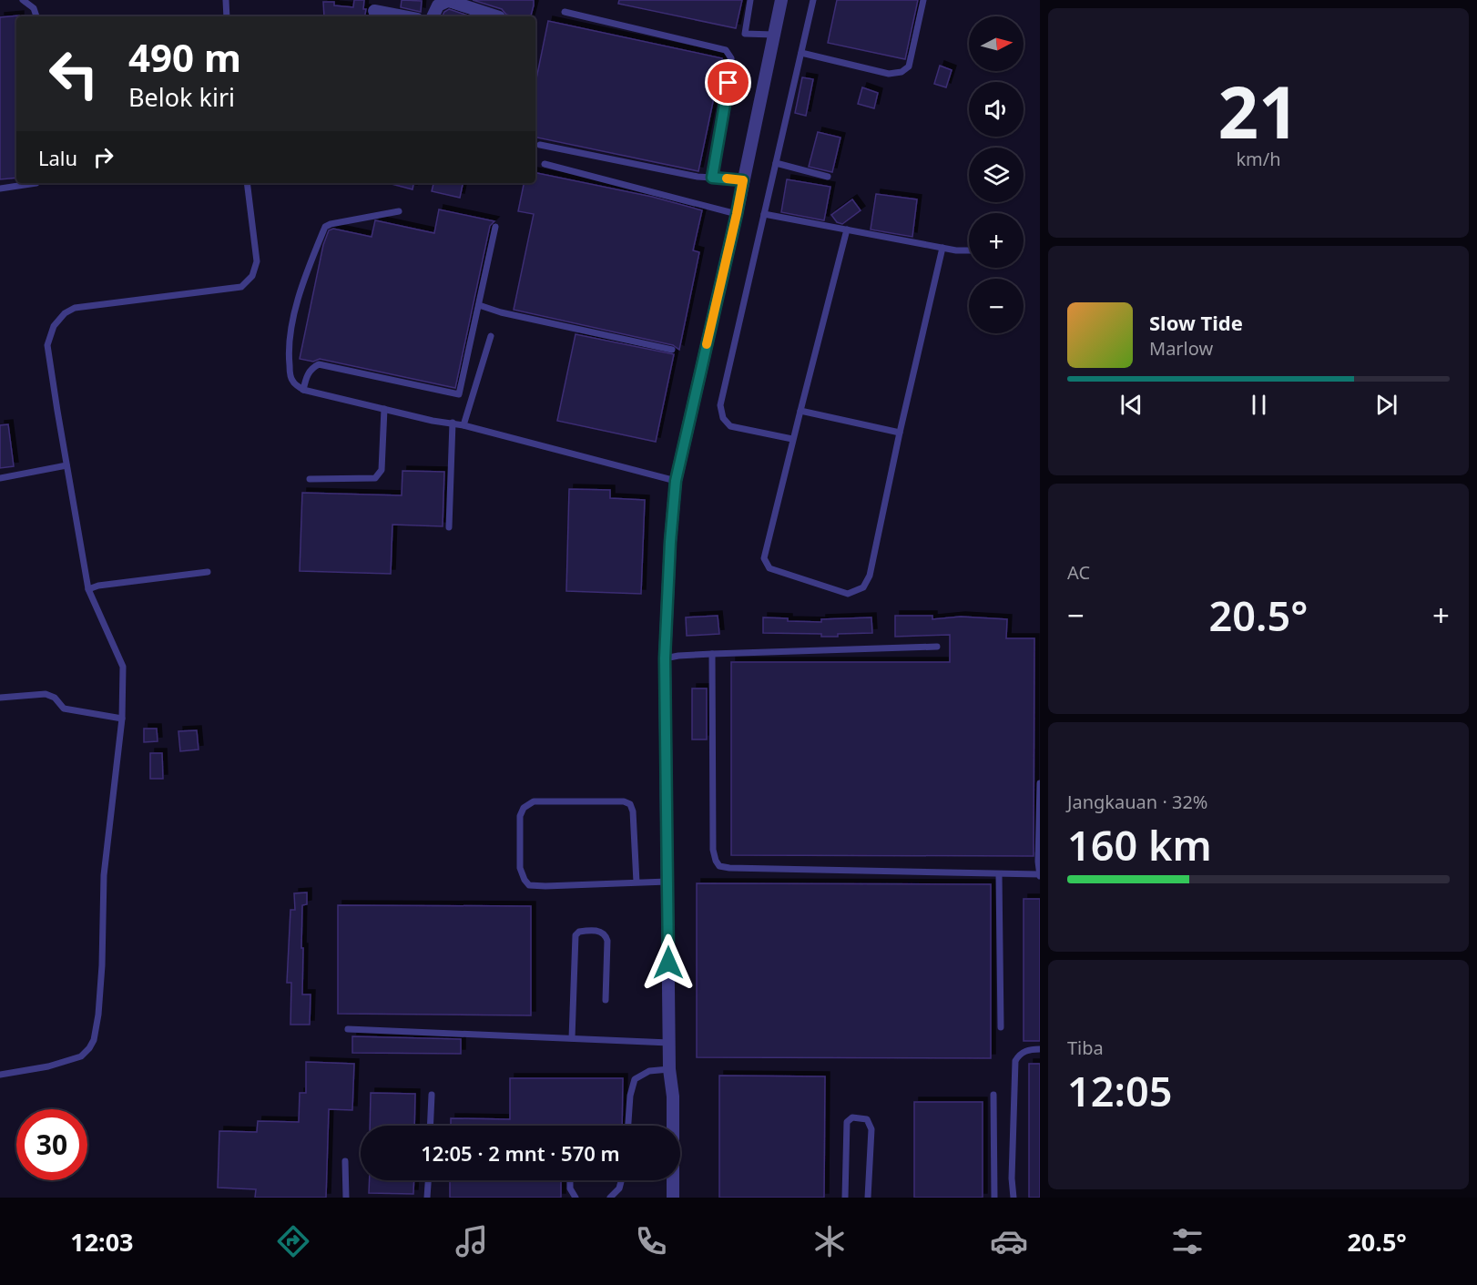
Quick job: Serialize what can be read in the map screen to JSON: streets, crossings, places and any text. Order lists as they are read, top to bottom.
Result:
{
  "north": "right",
  "page": {
    "tile": [
      ["21", "km/h"],
      "AC",
      ["Jangkauan · 32%", "160 km"],
      ["Tiba", "12:05"]
    ],
    "map_buttons": ["+", "−"],
    "turn": ["490 m", "Belok kiri"],
    "then": "Lalu",
    "song": ["Slow Tide", "Marlow"],
    "heat": ["−", "20.5°", "+"],
    "limit": "30",
    "trip": "12:05 · 2 mnt · 570 m",
    "tabs": ["12:03", "20.5°"]
  }
}
